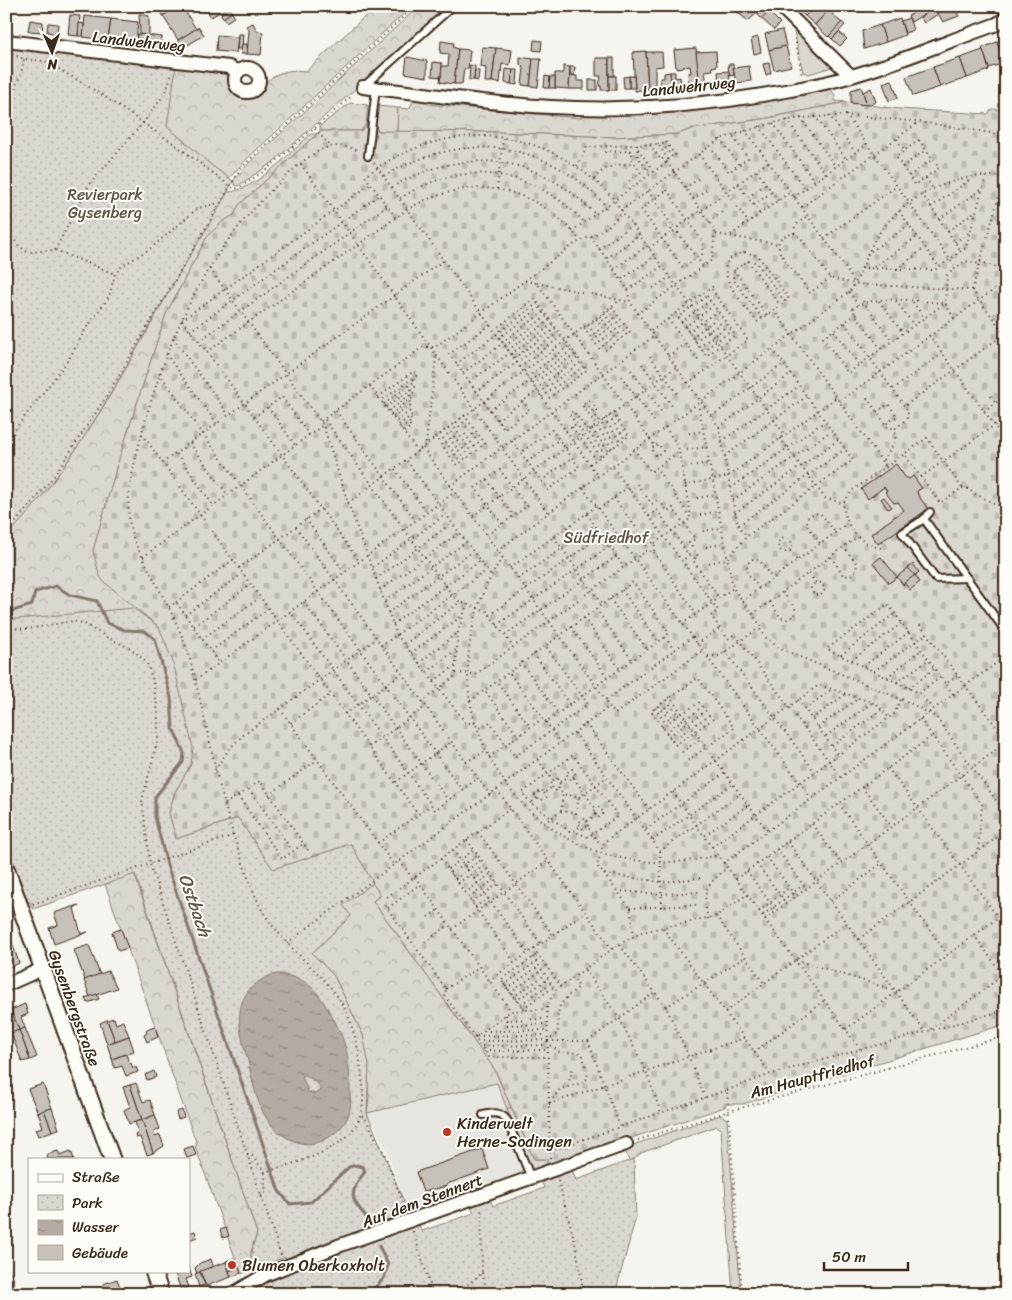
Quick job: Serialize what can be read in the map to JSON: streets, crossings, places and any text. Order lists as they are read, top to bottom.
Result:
{
  "streets": {
    "street": ["Landwehrweg", "Gysenbergstraße", "Auf dem Stennert"],
    "path": ["Am Hauptfriedhof"]
  },
  "crossings": [
    ["Am Hauptfriedhof", "Auf dem Stennert"]
  ],
  "water": ["Ostbach"],
  "parks": ["Revierpark Gysenberg", "Südfriedhof"],
  "places": ["Kinderwelt Herne-Sodingen", "Blumen Oberkoxholt"],
  "legend": [
    "Straße",
    "Park",
    "Wasser",
    "Gebäude"
  ],
  "scale_bar": "50 m",
  "north": "bottom"
}
